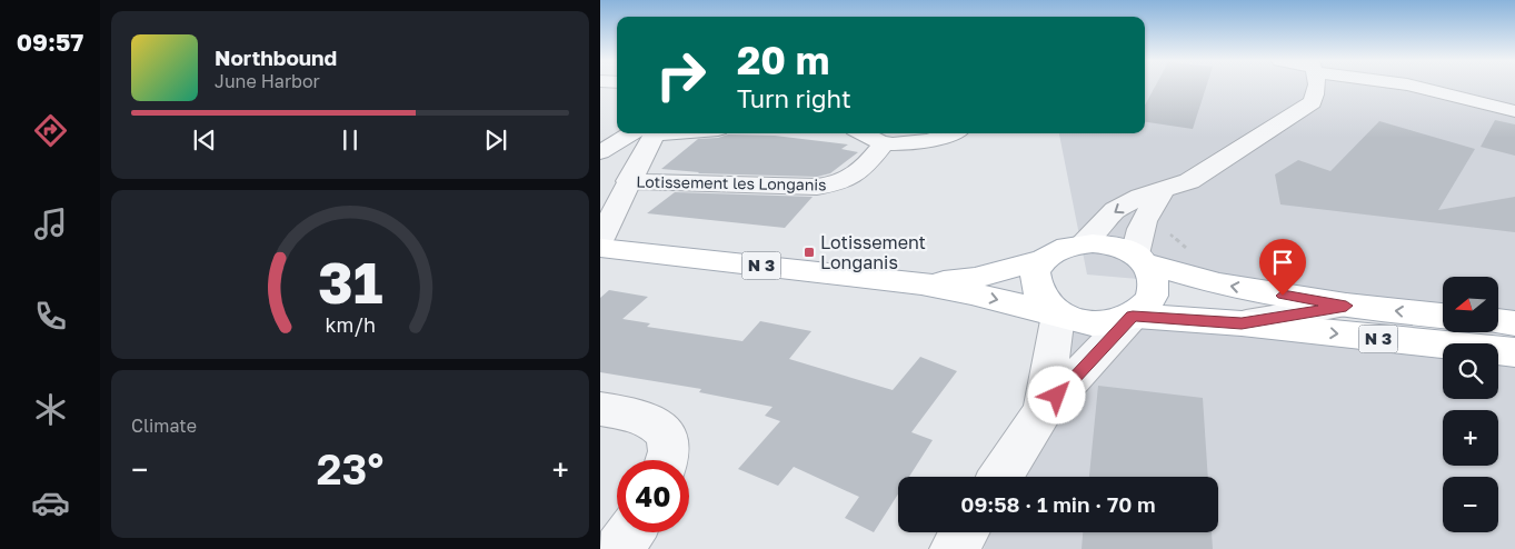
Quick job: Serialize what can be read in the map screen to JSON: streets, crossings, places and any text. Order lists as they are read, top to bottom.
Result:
{
  "streets": {
    "main road": ["N 3"],
    "street": ["Lotissement les Longanis"]
  },
  "places": {
    "transit": ["Lotissement Longanis"]
  },
  "north": "left",
  "page": {
    "tabs": "09:57",
    "turn": ["20 m", "Turn right"],
    "song": ["Northbound", "June Harbor"],
    "map_buttons": ["+", "−"],
    "tile": "Climate",
    "heat": ["−", "23°", "+"],
    "limit": "40",
    "trip": "09:58 · 1 min · 70 m",
    "gauge": ["31", "km/h"]
  }
}
